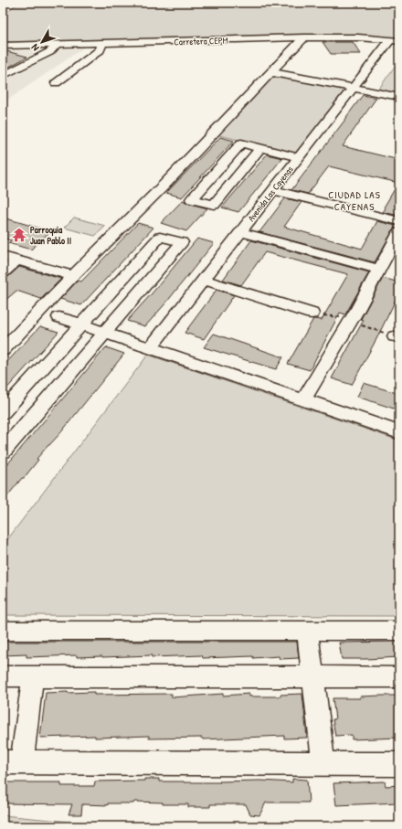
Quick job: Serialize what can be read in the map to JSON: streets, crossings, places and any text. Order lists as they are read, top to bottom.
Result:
{
  "streets": {
    "street": ["Carretera CEPM", "Avenida Las Cayenas"]
  },
  "crossings": [
    ["Carretera CEPM", "Avenida Las Cayenas"]
  ],
  "districts": ["CIUDAD LAS CAYENAS"],
  "places": {
    "temple": ["Parroquia Juan Pablo II"]
  },
  "north": "bottom left"
}
